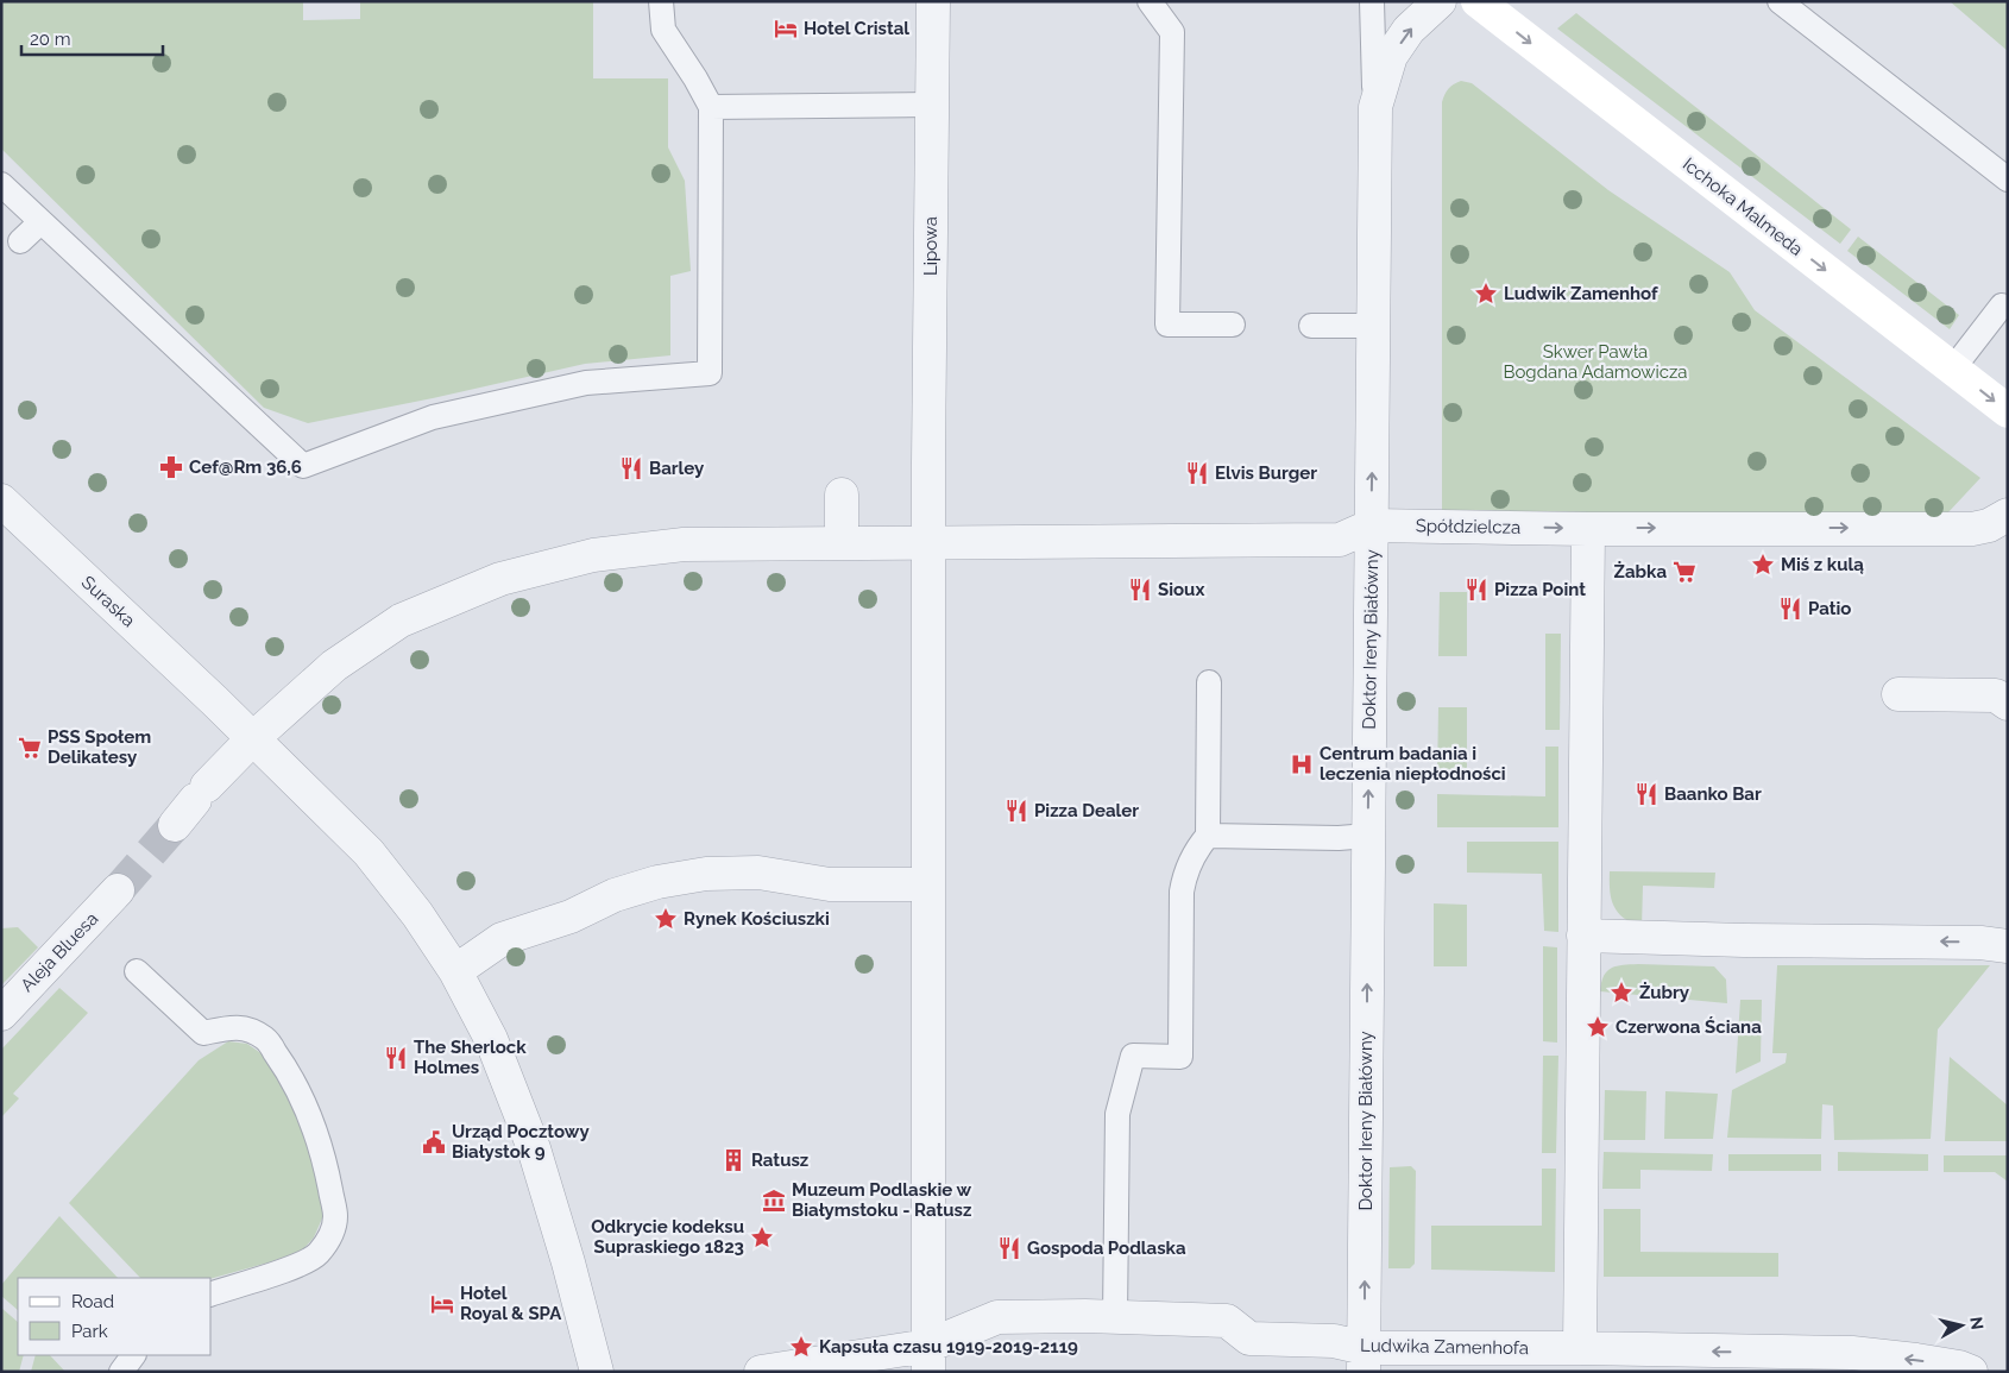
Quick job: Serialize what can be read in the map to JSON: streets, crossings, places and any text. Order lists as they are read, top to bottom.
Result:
{
  "streets": {
    "street": [
      "Icchoka Malmeda",
      "Lipowa",
      "Spółdzielcza",
      "Suraska",
      "Doktor Ireny Białówny",
      "Aleja Bluesa",
      "Ludwika Zamenhofa"
    ]
  },
  "crossings": [
    ["Lipowa", "Spółdzielcza"],
    ["Spółdzielcza", "Doktor Ireny Białówny"],
    ["Doktor Ireny Białówny", "Ludwika Zamenhofa"]
  ],
  "one_way": ["Icchoka Malmeda", "Spółdzielcza"],
  "parks": ["Skwer Pawła Bogdana Adamowicza"],
  "places": {
    "hotel": ["Hotel Cristal", "Hotel Royal & SPA"],
    "place": [
      "Ludwik Zamenhof",
      "Miś z kulą",
      "Rynek Kościuszki",
      "Żubry",
      "Czerwona Ściana",
      "Odkrycie kodeksu Supraskiego 1823",
      "Kapsuła czasu 1919-2019-2119"
    ],
    "pharmacy": ["Cef@Rm 36,6"],
    "restaurant": [
      "Barley",
      "Elvis Burger",
      "Sioux",
      "Pizza Point",
      "Patio",
      "Baanko Bar",
      "Pizza Dealer",
      "The Sherlock Holmes",
      "Gospoda Podlaska"
    ],
    "supermarket": ["Żabka", "PSS Społem Delikatesy"],
    "hospital": ["Centrum badania i leczenia niepłodności"],
    "public building": ["Urząd Pocztowy Białystok 9"],
    "building": ["Ratusz"],
    "museum": ["Muzeum Podlaskie w Białymstoku - Ratusz"]
  },
  "legend": ["Road", "Park"],
  "scale_bar": "20 m",
  "north": "right"
}
